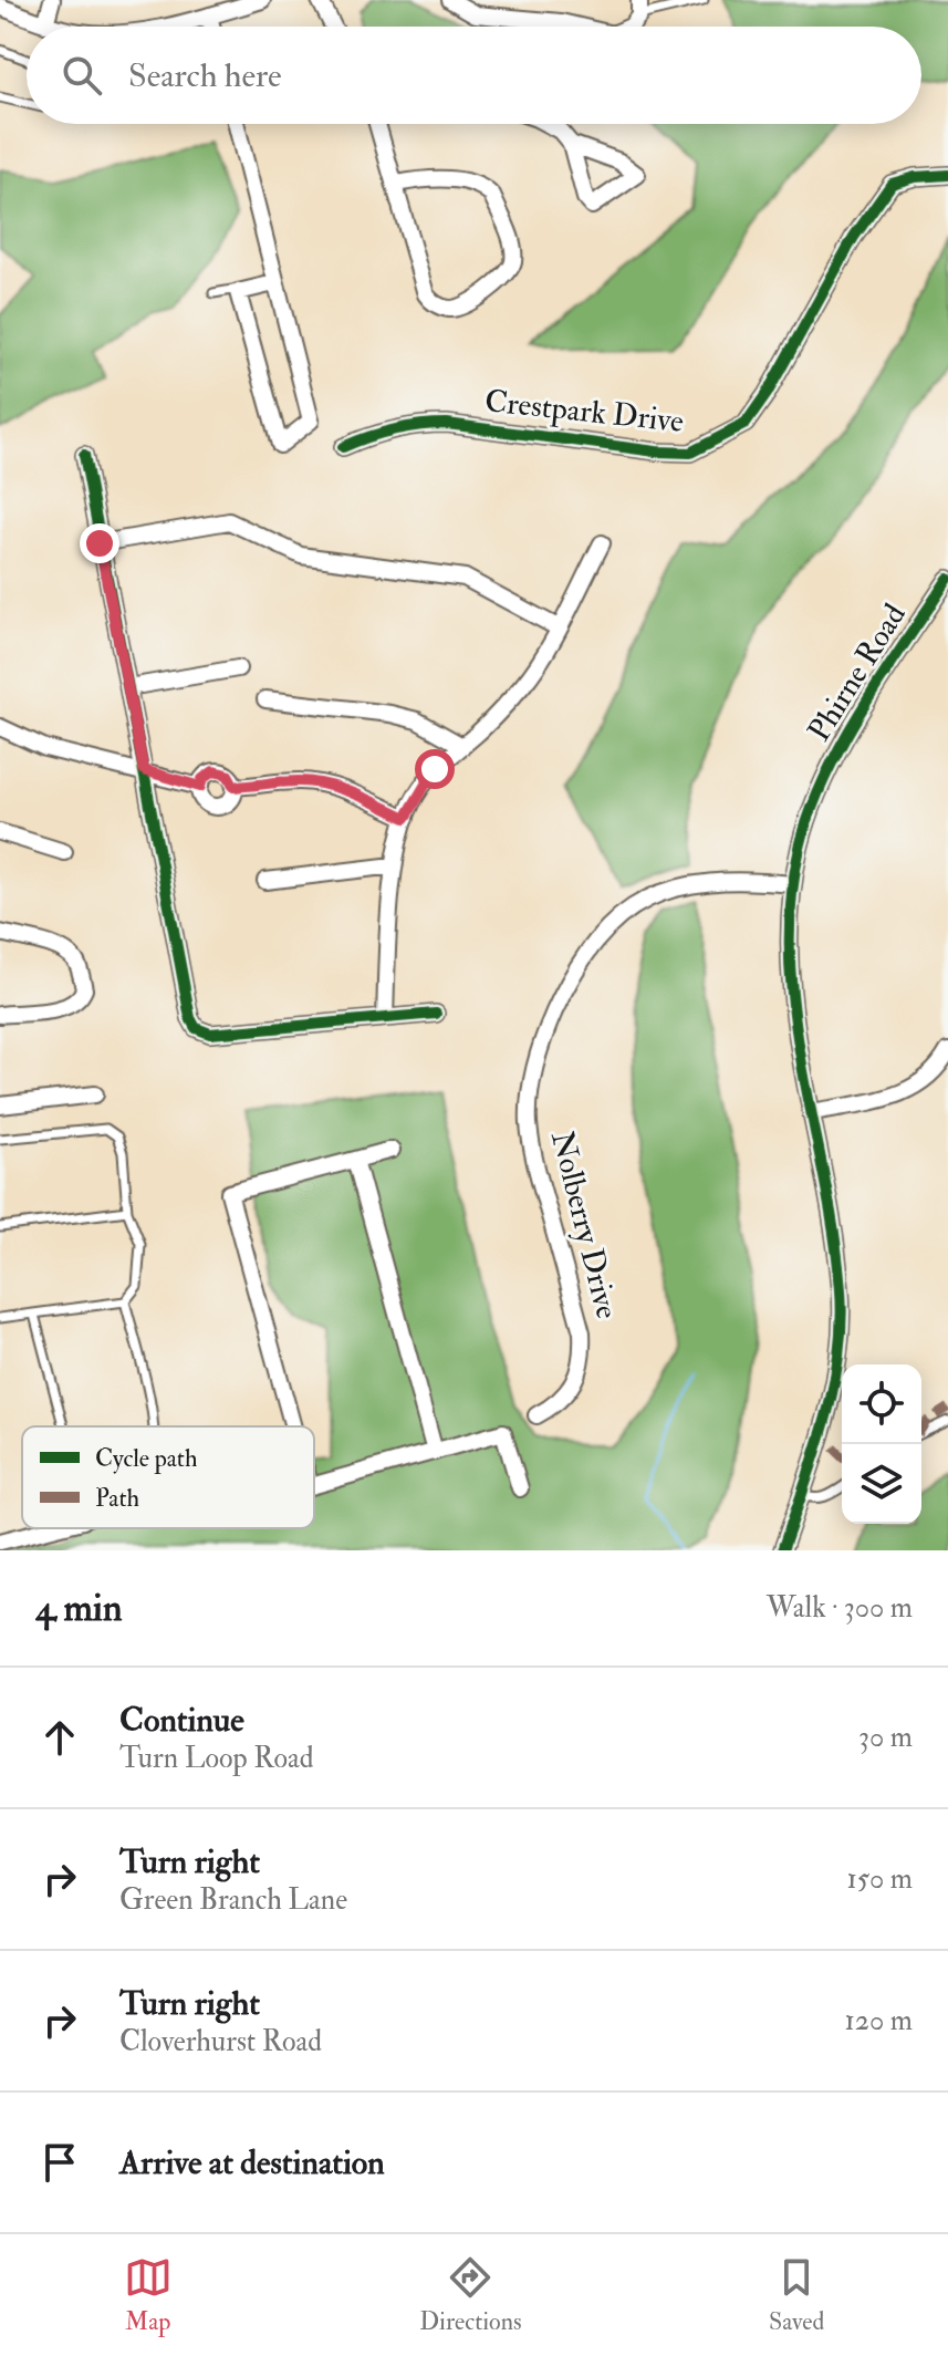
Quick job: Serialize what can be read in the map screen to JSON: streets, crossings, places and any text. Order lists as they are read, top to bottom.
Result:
{
  "streets": {
    "street": ["Crestpark Drive", "Phirne Road", "Nolberry Drive"]
  },
  "crossings": [
    ["Phirne Road", "Nolberry Drive"]
  ],
  "legend": ["Cycle path", "Path"],
  "page": {
    "search": "Search here",
    "heading": ["4 min", "Walk · 300 m"],
    "list": [
      ["Continue", "Turn Loop Road", "30 m"],
      ["Turn right", "Green Branch Lane", "150 m"],
      ["Turn right", "Cloverhurst Road", "120 m"],
      "Arrive at destination"
    ],
    "nav": ["Map", "Directions", "Saved"]
  }
}
